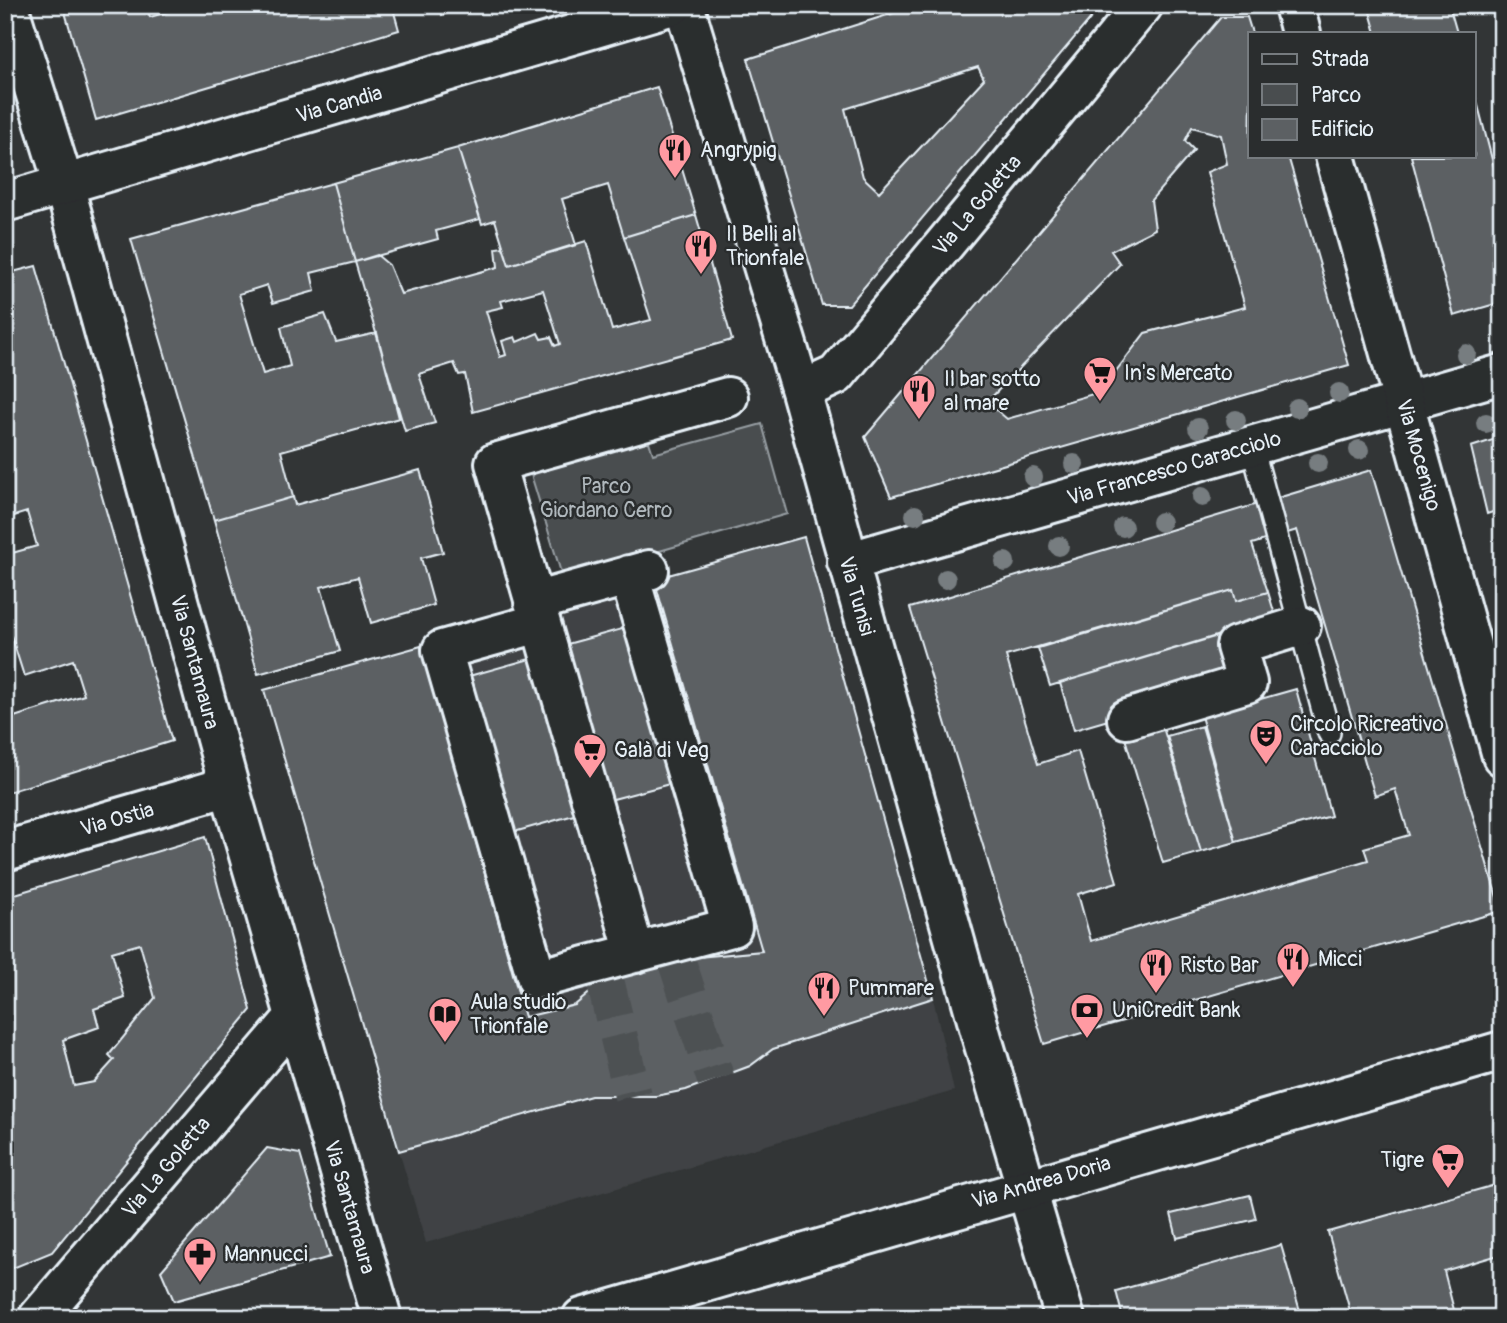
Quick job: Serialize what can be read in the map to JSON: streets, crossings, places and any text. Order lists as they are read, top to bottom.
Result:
{
  "streets": {
    "street": [
      "Via Candia",
      "Via La Goletta",
      "Via Mocenigo",
      "Via Francesco Caracciolo",
      "Via Tunisi",
      "Via Santamaura",
      "Via Ostia",
      "Via Andrea Doria"
    ]
  },
  "crossings": [
    ["Via Candia", "Via Santamaura"],
    ["Via La Goletta", "Via Tunisi"],
    ["Via La Goletta", "Via Santamaura"],
    ["Via Mocenigo", "Via Francesco Caracciolo"],
    ["Via Francesco Caracciolo", "Via Tunisi"],
    ["Via Tunisi", "Via Andrea Doria"],
    ["Via Santamaura", "Via Ostia"]
  ],
  "parks": ["Parco Giordano Cerro"],
  "places": {
    "restaurant": [
      "Angrypig",
      "Il Belli al Trionfale",
      "Il bar sotto al mare",
      "Micci",
      "Risto Bar",
      "Pummare"
    ],
    "supermarket": ["In's Mercato", "Galà di Veg", "Tigre"],
    "theatre": ["Circolo Ricreativo Caracciolo"],
    "bank": ["UniCredit Bank"],
    "library": ["Aula studio Trionfale"],
    "pharmacy": ["Mannucci"]
  },
  "legend": ["Strada", "Parco", "Edificio"]
}
